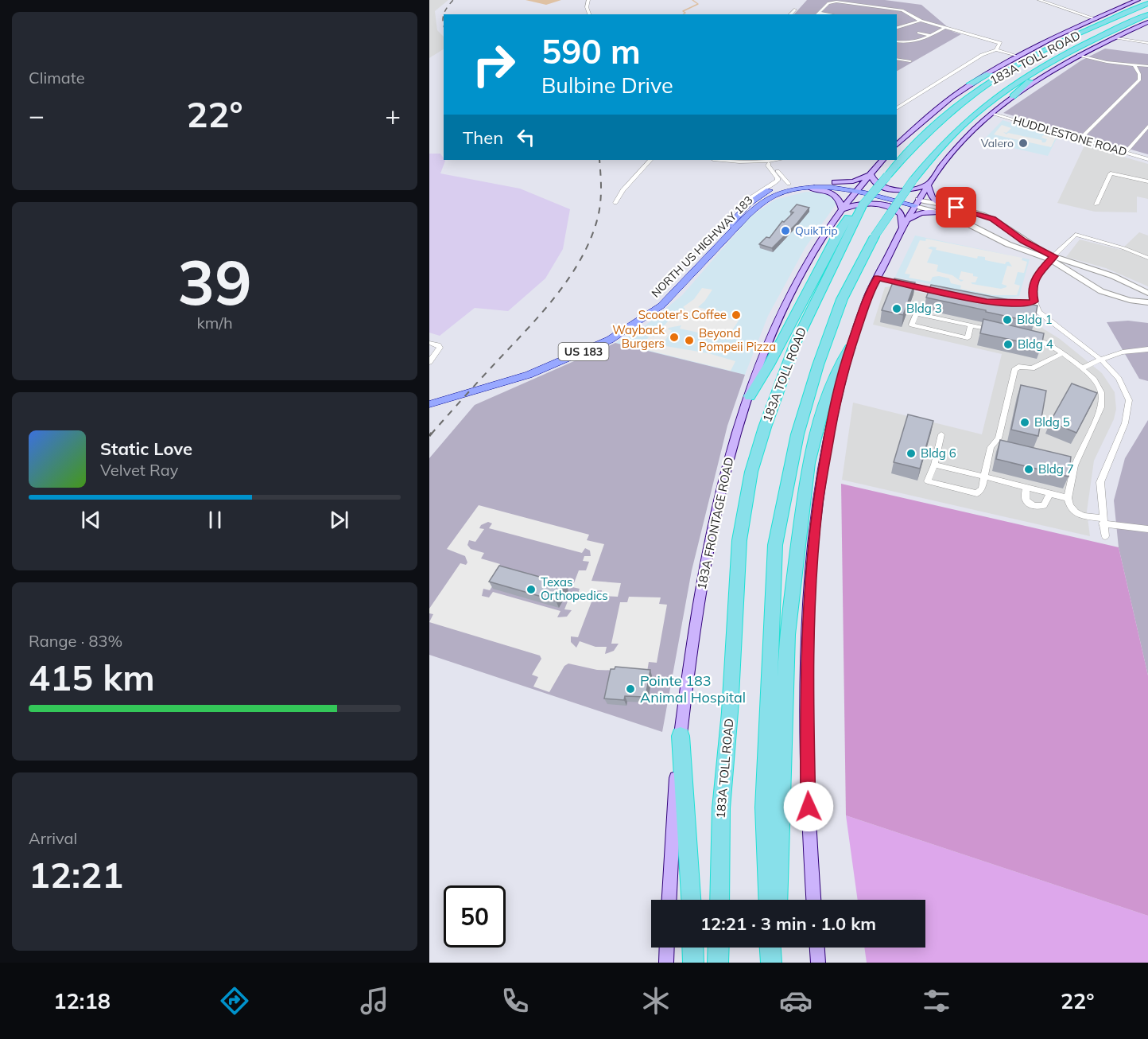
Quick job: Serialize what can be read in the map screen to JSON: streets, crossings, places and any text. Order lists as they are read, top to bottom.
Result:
{
  "streets": {
    "highway": ["183A TOLL ROAD"],
    "main road": ["NORTH US HIGHWAY 183", "US 183", "183A FRONTAGE ROAD"],
    "street": ["HUDDLESTONE ROAD"]
  },
  "crossings": [
    ["183A TOLL ROAD", "NORTH US HIGHWAY 183"],
    ["NORTH US HIGHWAY 183", "US 183"],
    ["NORTH US HIGHWAY 183", "183A FRONTAGE ROAD"],
    ["US 183", "183A FRONTAGE ROAD"]
  ],
  "places": [
    "Valero",
    "QuikTrip",
    "Bldg 3",
    "Scooter's Coffee",
    "Bldg 1",
    "Wayback Burgers",
    "Beyond Pompeii Pizza",
    "Bldg 4",
    "Bldg 5",
    "Bldg 6",
    "Bldg 7",
    "Texas Orthopedics",
    "Pointe 183 Animal Hospital"
  ],
  "page": {
    "tile": [
      "Climate",
      ["39", "km/h"],
      ["Range · 83%", "415 km"],
      ["Arrival", "12:21"]
    ],
    "turn": ["590 m", "Bulbine Drive"],
    "heat": ["−", "22°", "+"],
    "then": "Then",
    "song": ["Static Love", "Velvet Ray"],
    "limit": "50",
    "trip": "12:21 · 3 min · 1.0 km",
    "tabs": ["12:18", "22°"]
  }
}
